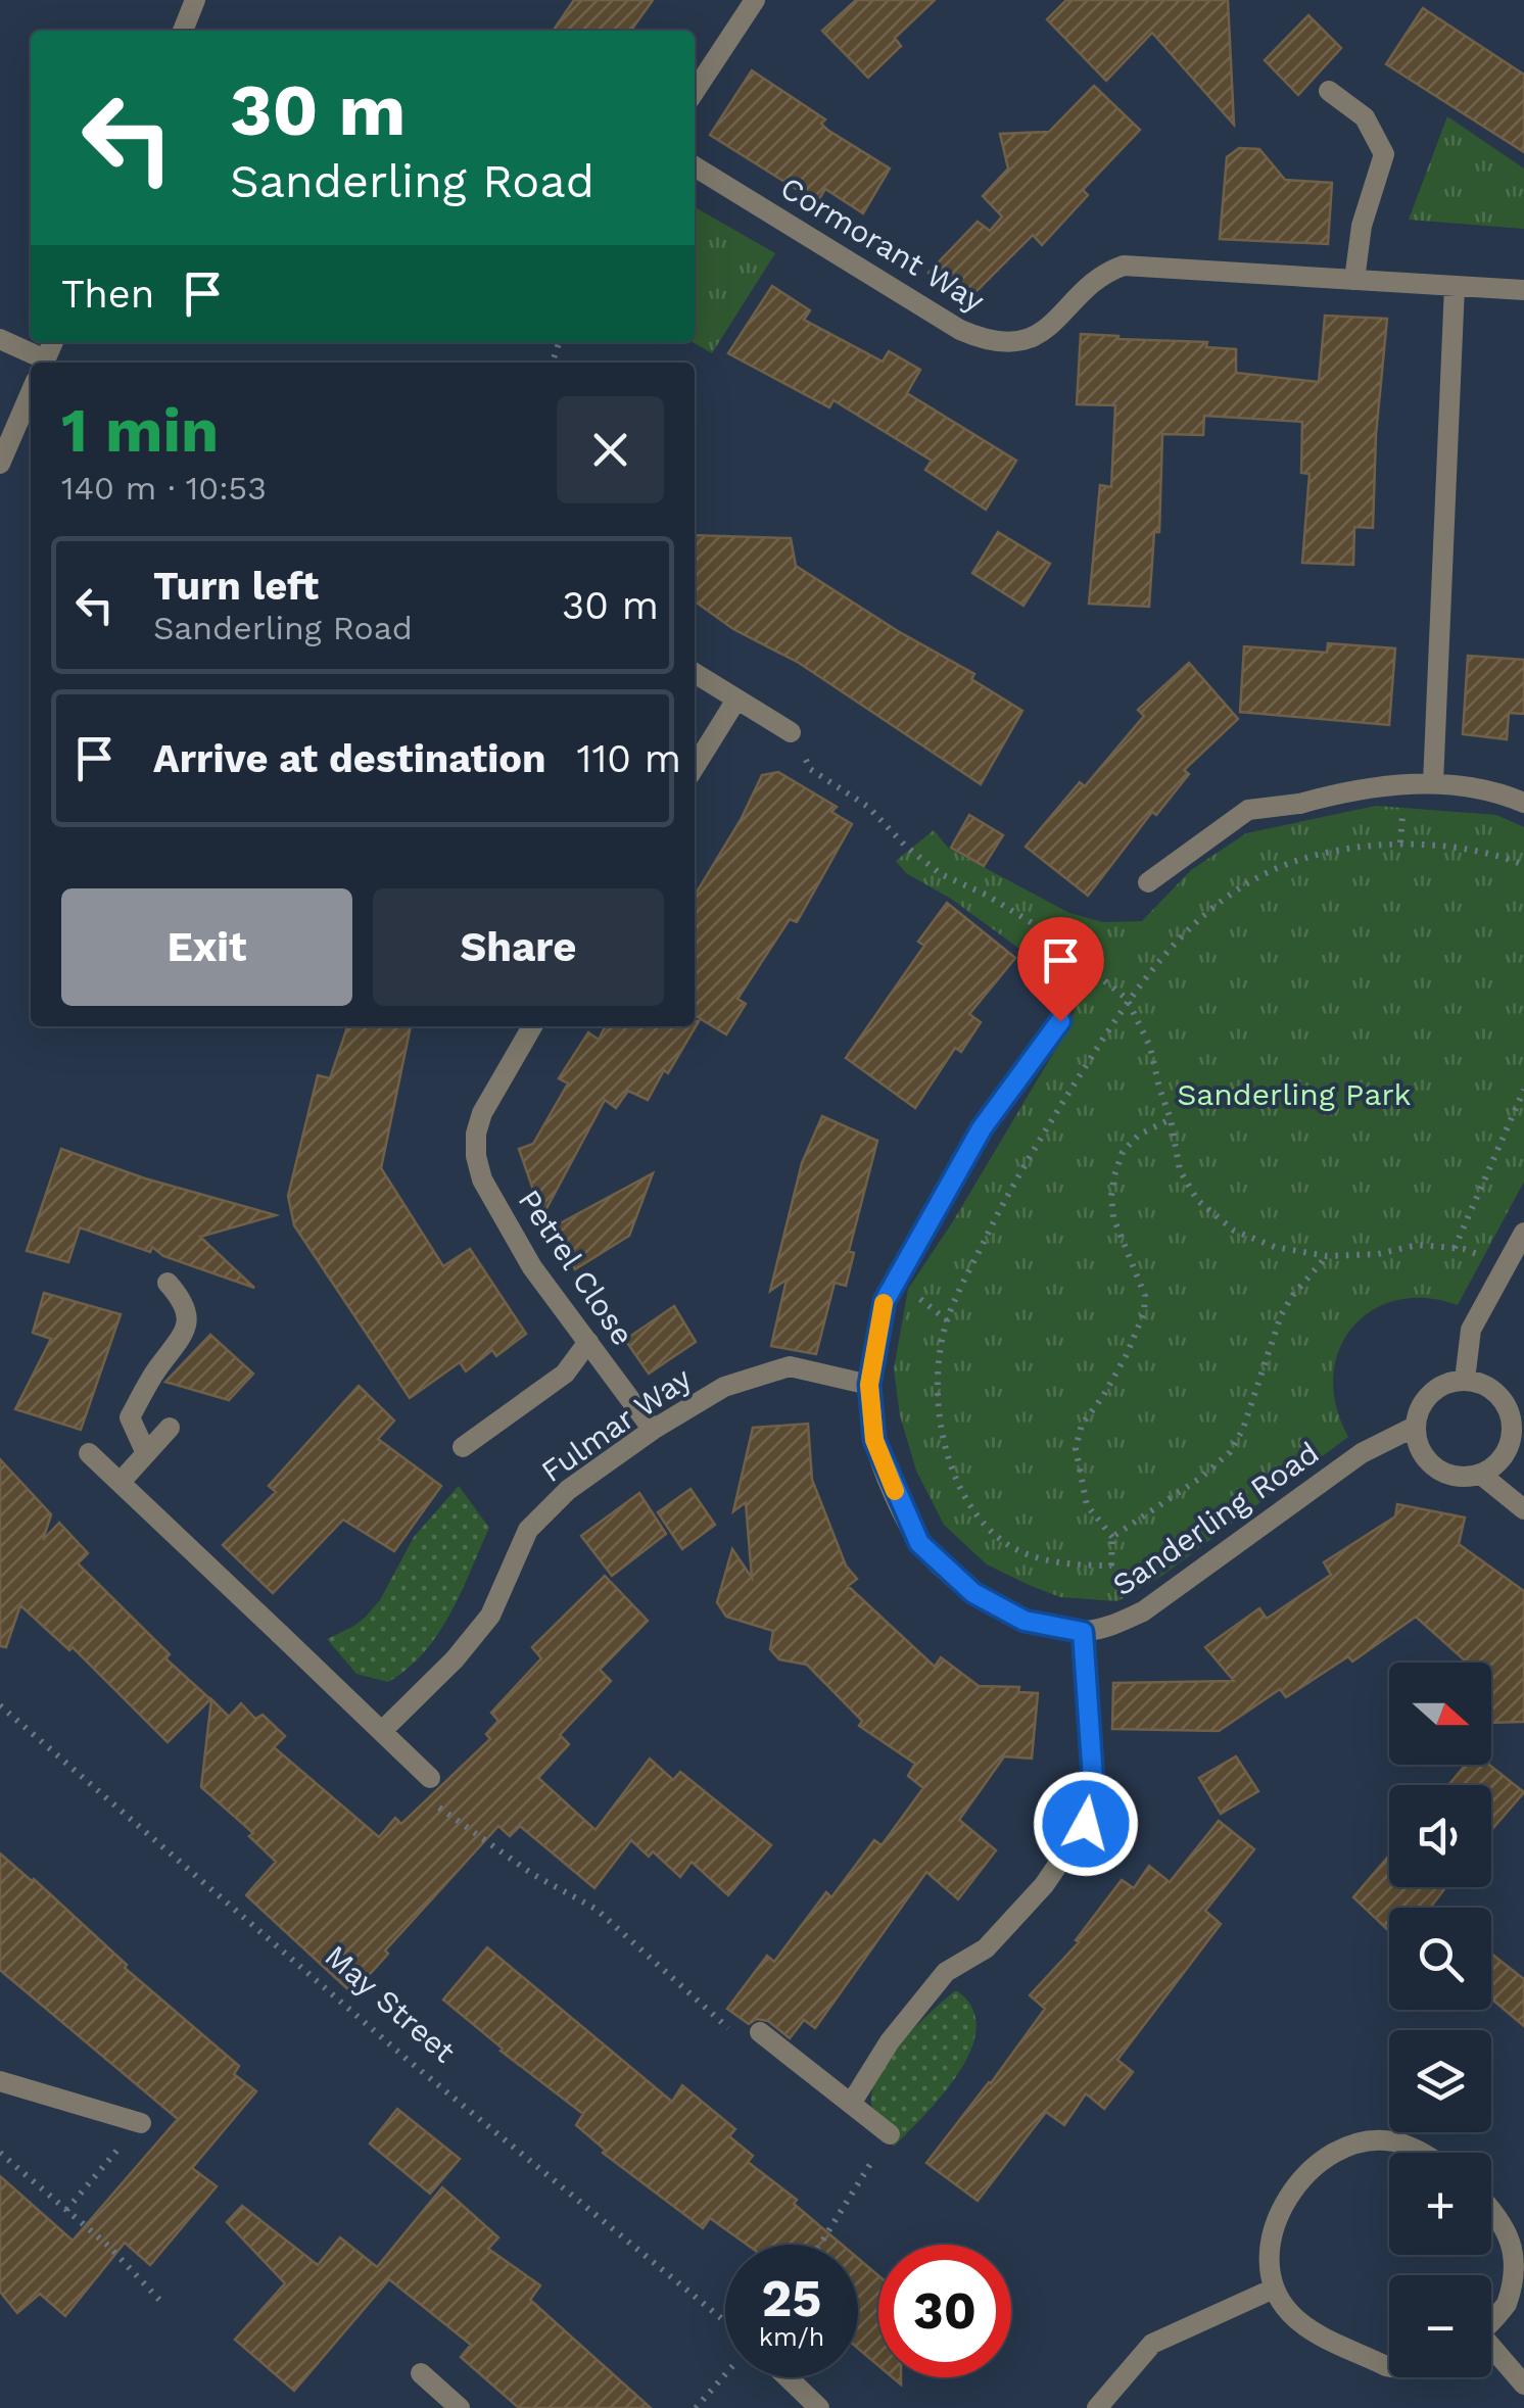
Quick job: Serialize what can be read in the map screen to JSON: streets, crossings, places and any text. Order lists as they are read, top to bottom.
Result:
{
  "streets": {
    "street": [
      "Cormorant Way",
      "Petrel Close",
      "Fulmar Way",
      "Sanderling Road"
    ],
    "path": ["May Street"]
  },
  "crossings": [
    ["Petrel Close", "Fulmar Way"],
    ["Fulmar Way", "Sanderling Road"]
  ],
  "parks": ["Sanderling Park"],
  "north": "right",
  "page": {
    "turn": ["30 m", "Sanderling Road"],
    "then": "Then",
    "heading": ["1 min", "140 m · 10:53"],
    "list": [
      {
        "name": "Turn left",
        "note": "Sanderling Road",
        "value": "30 m"
      },
      {
        "name": "Arrive at destination",
        "value": "110 m"
      }
    ],
    "buttons": ["Exit", "Share"],
    "map_buttons": ["+", "−"],
    "speed": "25 km/h",
    "limit": "30"
  }
}
